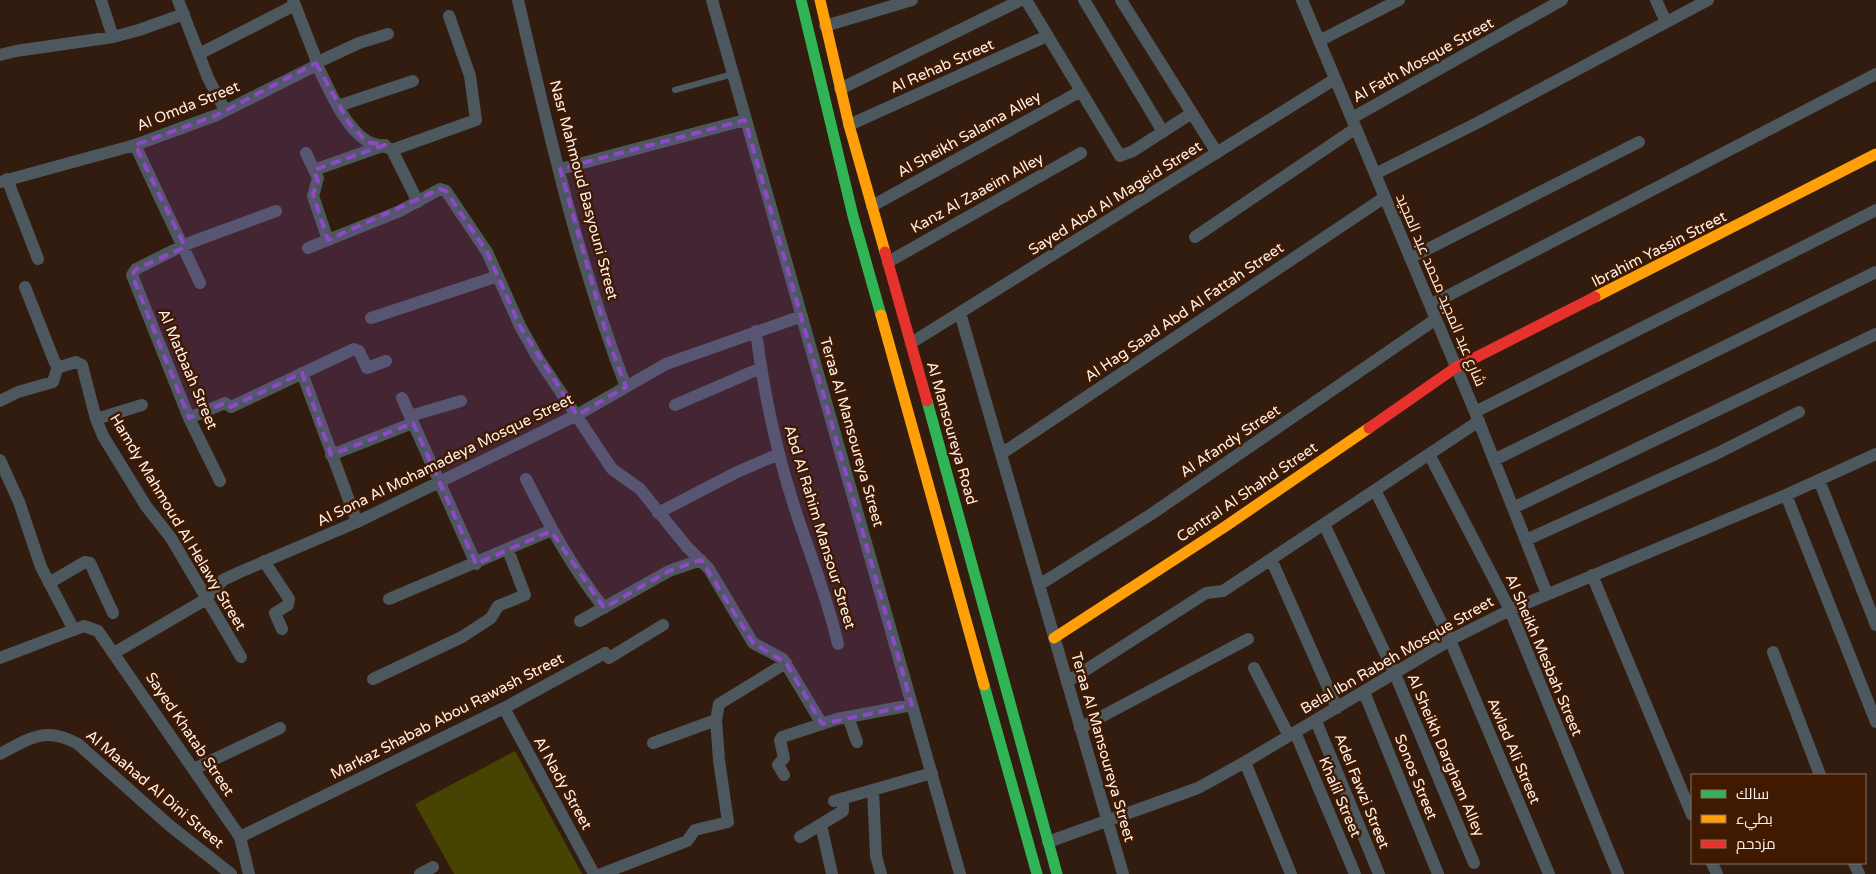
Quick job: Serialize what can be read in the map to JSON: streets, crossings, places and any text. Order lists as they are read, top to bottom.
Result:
{
  "streets": {
    "main road": ["Ibrahim Yassin Street", "Al Mansoureya Road", "Central Al Shahd Street"],
    "street": [
      "Al Fath Mosque Street",
      "Al Rehab Street",
      "Al Omda Street",
      "Al Sheikh Salama Alley",
      "Nasr Mahmoud Basyouni Street",
      "Kanz Al Zaaeim Alley",
      "Sayed Abd Al Mageid Street",
      "شارع عبد المجيد محمد عبد المجيد",
      "Al Hag Saad Abd Al Fattah Street",
      "Al Matbaah Street",
      "Teraa Al Mansoureya Street",
      "Al Afandy Street",
      "Al Sona Al Mohamadeya Mosque Street",
      "Hamdy Mahmoud Al Helawy Street",
      "Abd Al Rahim Mansour Street",
      "Belal Ibn Rabeh Mosque Street",
      "Al Sheikh Mesbah Street",
      "Markaz Shabab Abou Rawash Street",
      "Sayed Khatab Street",
      "Awlad Ali Street",
      "Al Sheikh Dargham Alley",
      "Sonos Street",
      "Al Nady Street",
      "Al Maahad Al Dini Street",
      "Adel Fawzi Street",
      "Khalil Street"
    ]
  },
  "crossings": [
    ["Al Fath Mosque Street", "شارع عبد المجيد محمد عبد المجيد"],
    ["Al Rehab Street", "Al Mansoureya Road"],
    ["Al Sheikh Salama Alley", "Al Mansoureya Road"],
    ["Nasr Mahmoud Basyouni Street", "Al Sona Al Mohamadeya Mosque Street"],
    ["Kanz Al Zaaeim Alley", "Al Mansoureya Road"],
    ["Sayed Abd Al Mageid Street", "شارع عبد المجيد محمد عبد المجيد"],
    ["Sayed Abd Al Mageid Street", "Teraa Al Mansoureya Street"],
    ["Sayed Abd Al Mageid Street", "Al Mansoureya Road"],
    ["Ibrahim Yassin Street", "شارع عبد المجيد محمد عبد المجيد"],
    ["Ibrahim Yassin Street", "Central Al Shahd Street"],
    ["شارع عبد المجيد محمد عبد المجيد", "Al Hag Saad Abd Al Fattah Street"],
    ["شارع عبد المجيد محمد عبد المجيد", "Al Afandy Street"],
    ["شارع عبد المجيد محمد عبد المجيد", "Central Al Shahd Street"],
    ["شارع عبد المجيد محمد عبد المجيد", "Belal Ibn Rabeh Mosque Street"],
    ["Al Hag Saad Abd Al Fattah Street", "Teraa Al Mansoureya Street"],
    ["Teraa Al Mansoureya Street", "Al Afandy Street"],
    ["Teraa Al Mansoureya Street", "Al Sona Al Mohamadeya Mosque Street"],
    ["Teraa Al Mansoureya Street", "Central Al Shahd Street"],
    ["Teraa Al Mansoureya Street", "Belal Ibn Rabeh Mosque Street"],
    ["Al Mansoureya Road", "Belal Ibn Rabeh Mosque Street"],
    ["Al Sona Al Mohamadeya Mosque Street", "Hamdy Mahmoud Al Helawy Street"],
    ["Al Sona Al Mohamadeya Mosque Street", "Abd Al Rahim Mansour Street"],
    ["Al Sona Al Mohamadeya Mosque Street", "Sayed Khatab Street"],
    ["Belal Ibn Rabeh Mosque Street", "Al Sheikh Mesbah Street"],
    ["Belal Ibn Rabeh Mosque Street", "Awlad Ali Street"],
    ["Belal Ibn Rabeh Mosque Street", "Al Sheikh Dargham Alley"],
    ["Belal Ibn Rabeh Mosque Street", "Sonos Street"],
    ["Belal Ibn Rabeh Mosque Street", "Adel Fawzi Street"],
    ["Belal Ibn Rabeh Mosque Street", "Khalil Street"],
    ["Markaz Shabab Abou Rawash Street", "Sayed Khatab Street"],
    ["Markaz Shabab Abou Rawash Street", "Al Nady Street"]
  ],
  "legend": ["سالك", "بطيء", "مزدحم"]
}
